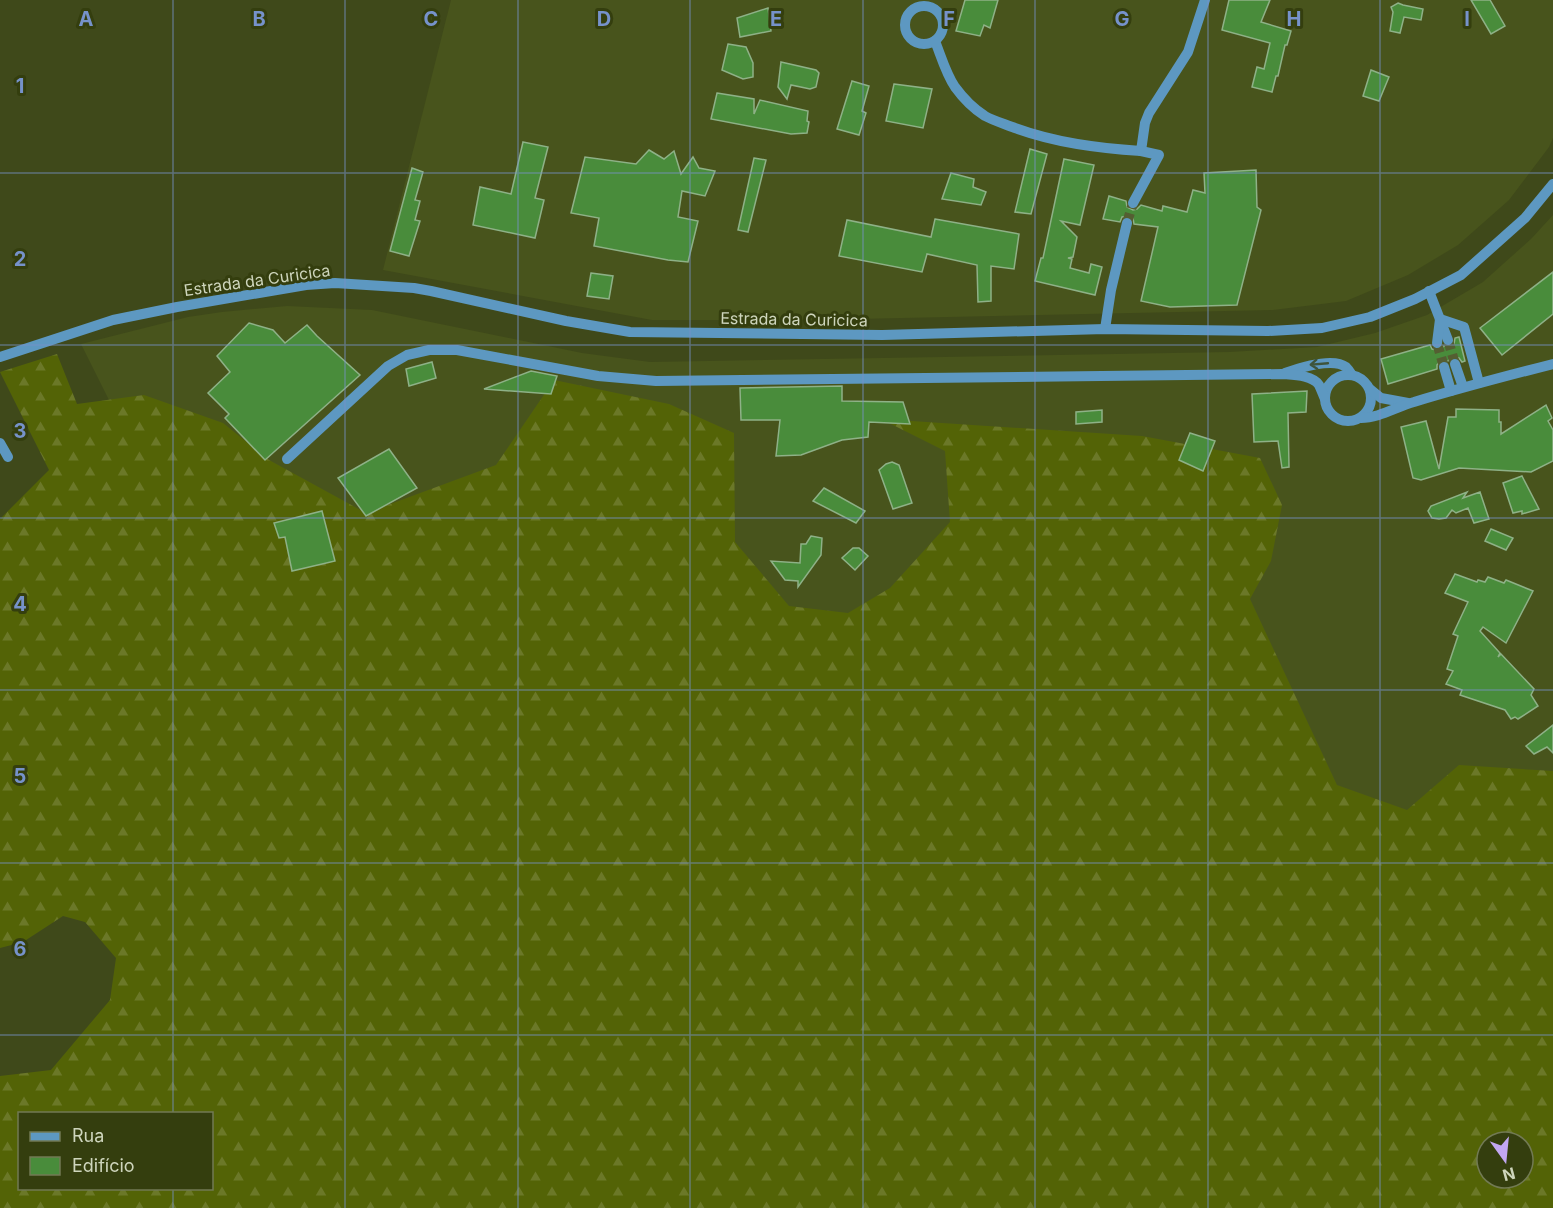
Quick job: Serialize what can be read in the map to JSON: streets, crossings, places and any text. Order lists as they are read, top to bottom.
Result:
{
  "streets": {
    "street": ["Estrada da Curicica"]
  },
  "legend": ["Rua", "Edifício"],
  "north": "bottom",
  "grid": {
    "columns": [
      "A",
      "B",
      "C",
      "D",
      "E",
      "F",
      "G",
      "H",
      "I"
    ],
    "rows": [
      "1",
      "2",
      "3",
      "4",
      "5",
      "6"
    ]
  }
}
